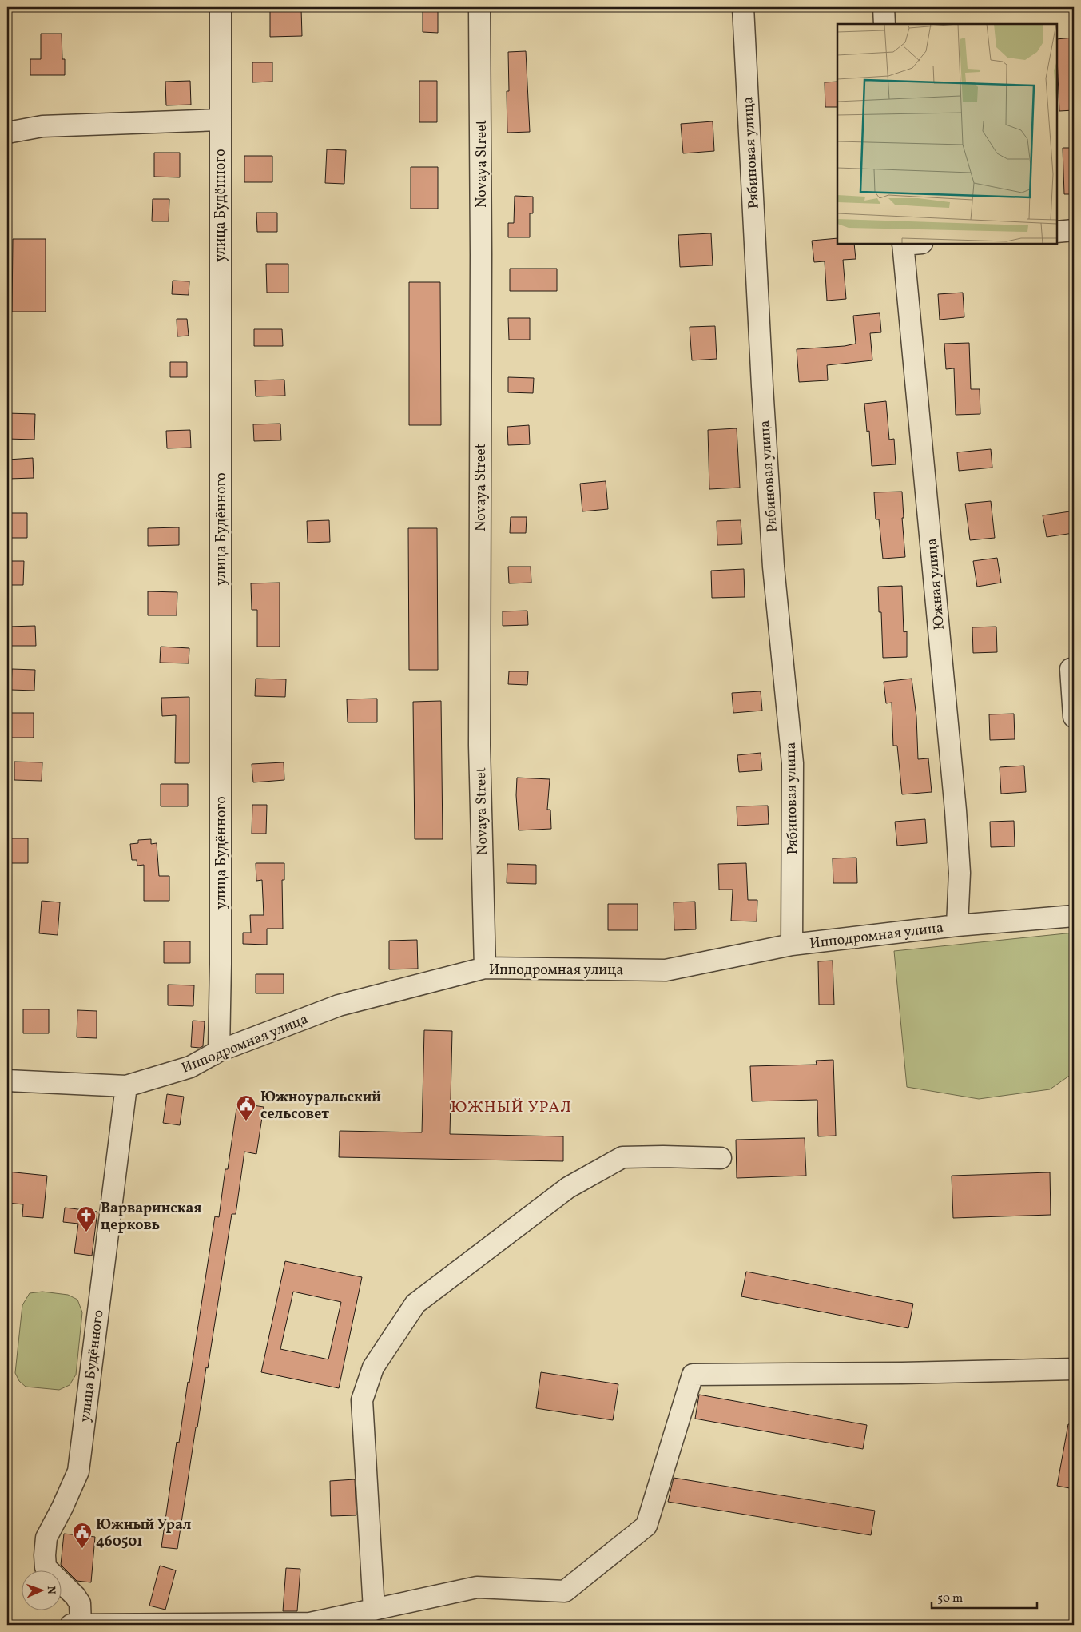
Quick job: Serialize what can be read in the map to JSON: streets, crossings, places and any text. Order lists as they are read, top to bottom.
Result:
{
  "streets": {
    "street": [
      "Рябиновая улица",
      "Novaya Street",
      "улица Будённого",
      "Южная улица",
      "Ипподромная улица"
    ]
  },
  "crossings": [
    ["Рябиновая улица", "Ипподромная улица"],
    ["Novaya Street", "Ипподромная улица"],
    ["улица Будённого", "Ипподромная улица"],
    ["Южная улица", "Ипподромная улица"]
  ],
  "districts": ["ЮЖНЫЙ УРАЛ"],
  "places": {
    "public building": ["Южноуральский сельсовет", "Южный Урал 460501"],
    "church": ["Варваринская церковь"]
  },
  "scale_bar": "50 m",
  "north": "right"
}
